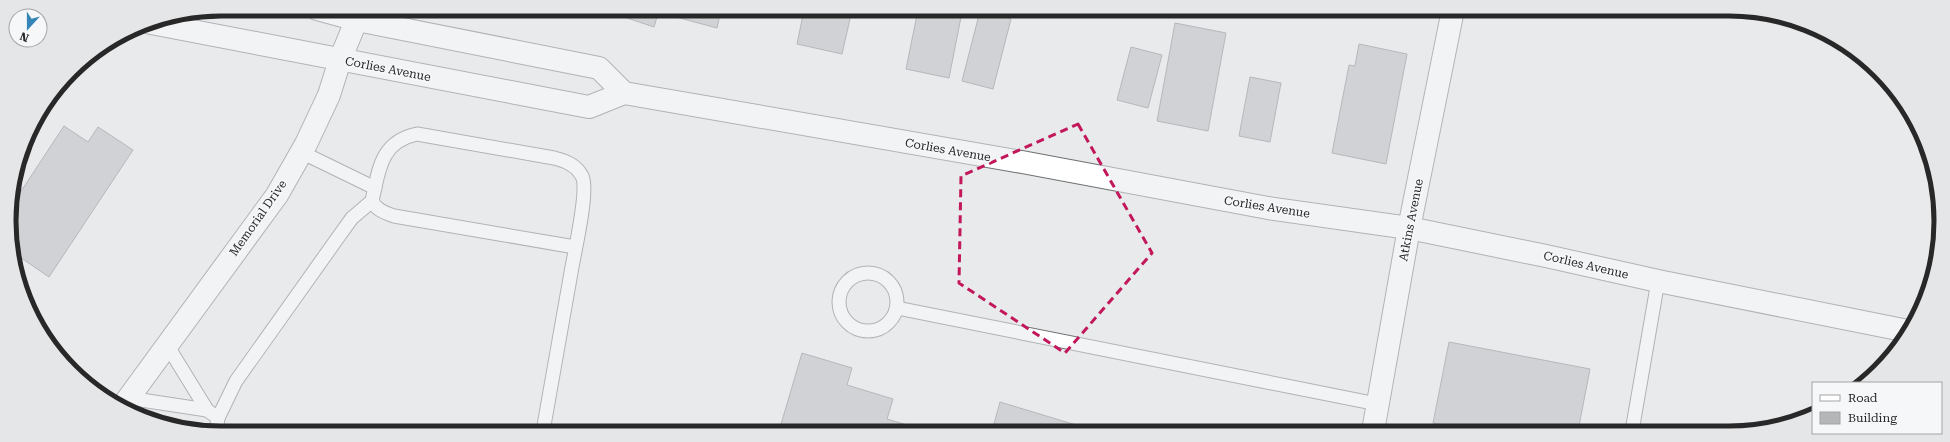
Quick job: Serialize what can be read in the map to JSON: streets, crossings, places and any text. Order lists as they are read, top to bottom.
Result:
{
  "streets": {
    "main road": ["Corlies Avenue", "Memorial Drive", "Atkins Avenue"]
  },
  "crossings": [
    ["Corlies Avenue", "Memorial Drive"],
    ["Corlies Avenue", "Atkins Avenue"]
  ],
  "legend": ["Road", "Building"],
  "north": "bottom"
}
